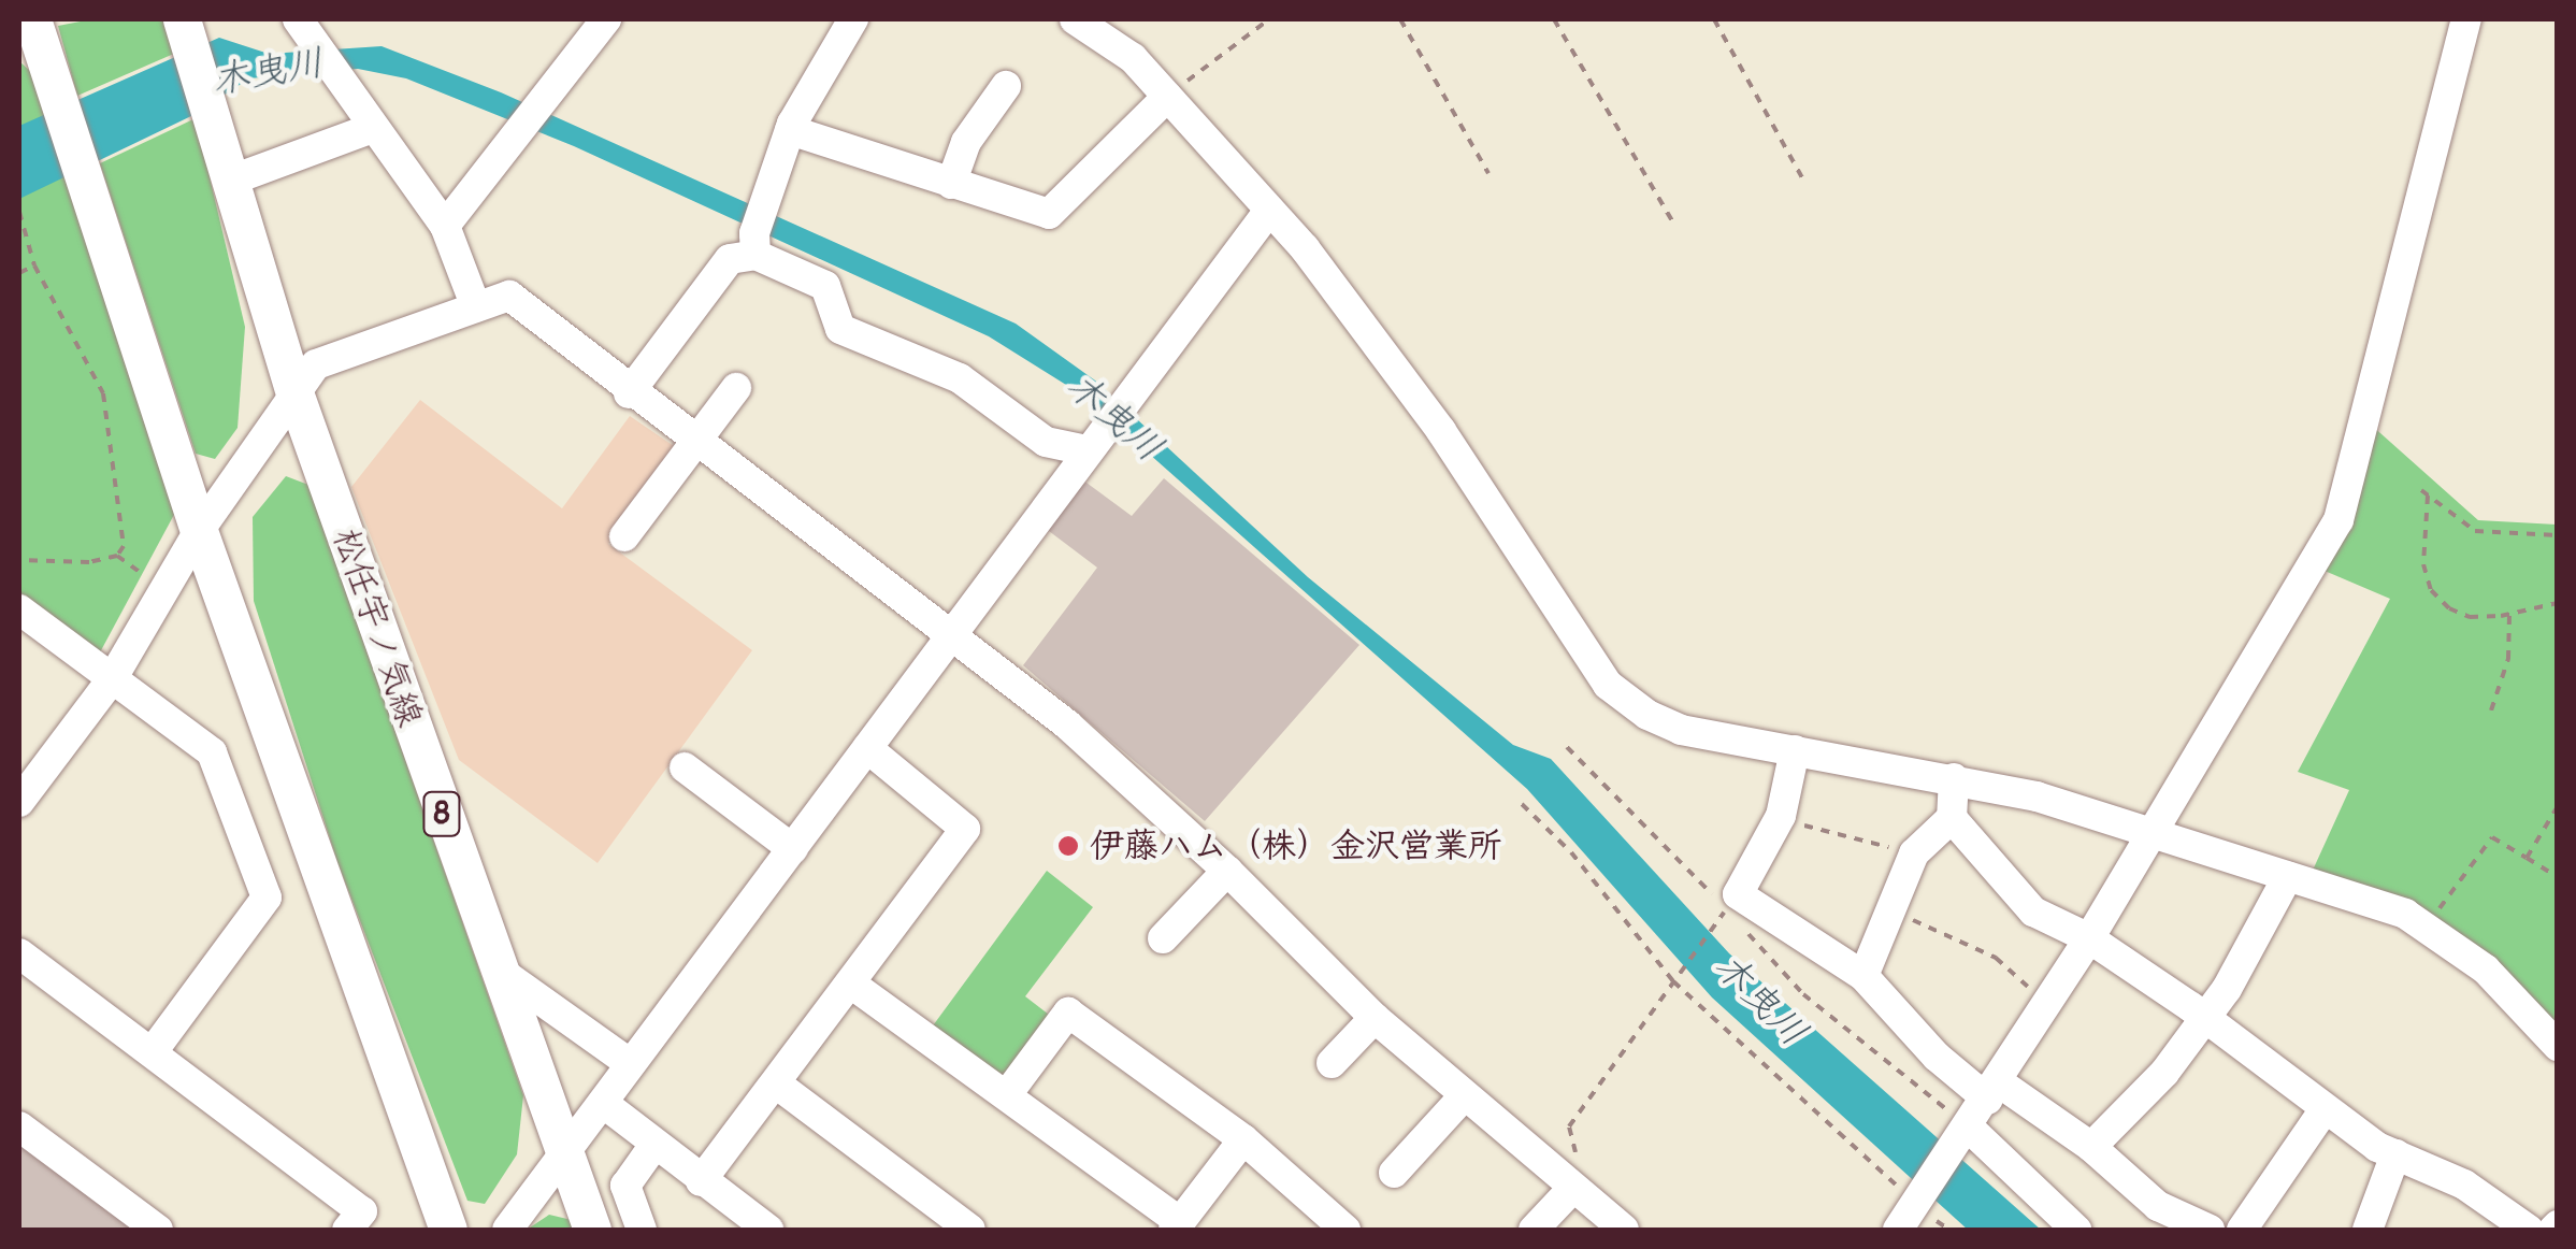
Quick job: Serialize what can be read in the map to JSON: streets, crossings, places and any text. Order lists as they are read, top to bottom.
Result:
{
  "streets": {
    "main road": ["松任宇ノ気線", "8"]
  },
  "water": ["木曳川"],
  "places": ["伊藤ハム（株）金沢営業所"]
}
